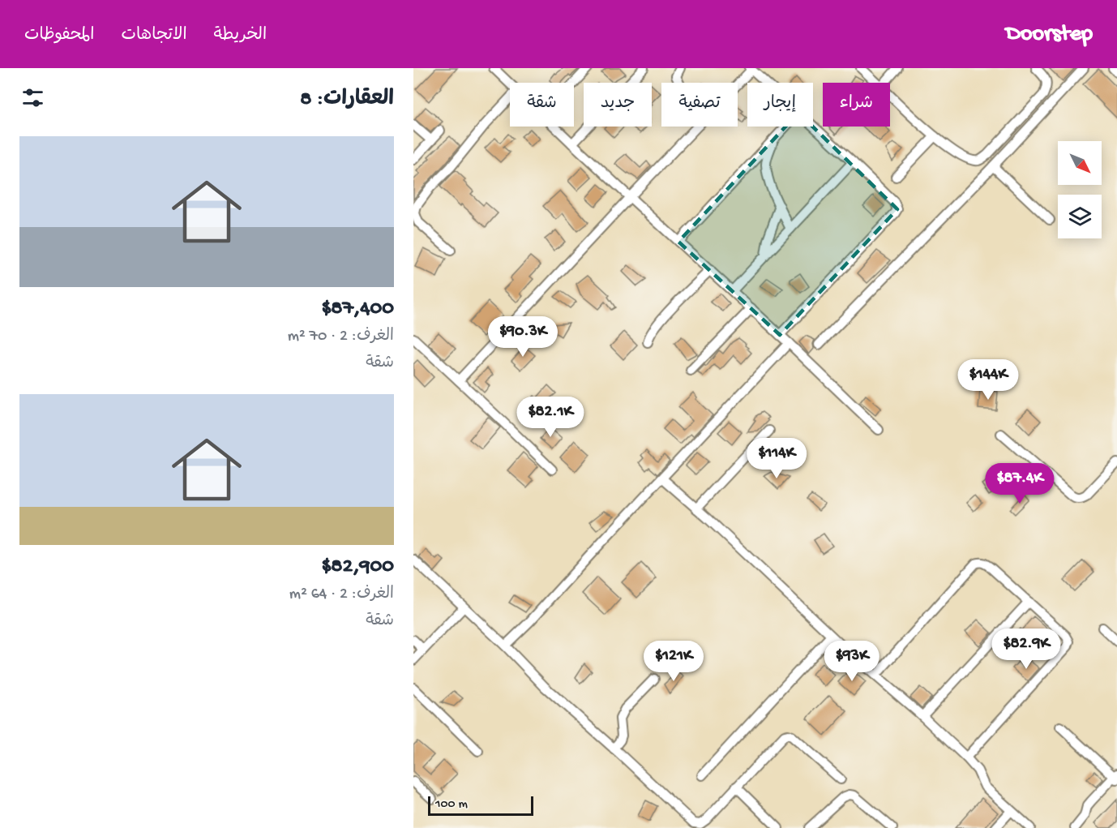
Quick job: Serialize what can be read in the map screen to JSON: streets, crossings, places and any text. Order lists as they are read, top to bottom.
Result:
{
  "scale_bar": "100 m",
  "north": "bottom right",
  "page": {
    "header": "Doorstep",
    "nav": ["الخريطة", "الاتجاهات", "المحفوظات"],
    "heading": "العقارات: 8",
    "chip": [
      "شراء",
      "إيجار",
      "تصفية",
      "جديد",
      "شقة"
    ],
    "list": [
      {
        "name": "$87,400",
        "note": "الغرف: 2 · 70 m² · شقة"
      },
      {
        "name": "$82,900",
        "note": "الغرف: 2 · 64 m² · شقة"
      }
    ],
    "price": [
      "$90.3K",
      "$144K",
      "$82.1K",
      "$114K",
      "$87.4K",
      "$82.9K",
      "$121K",
      "$93K"
    ],
    "scale": "100 m"
  }
}
